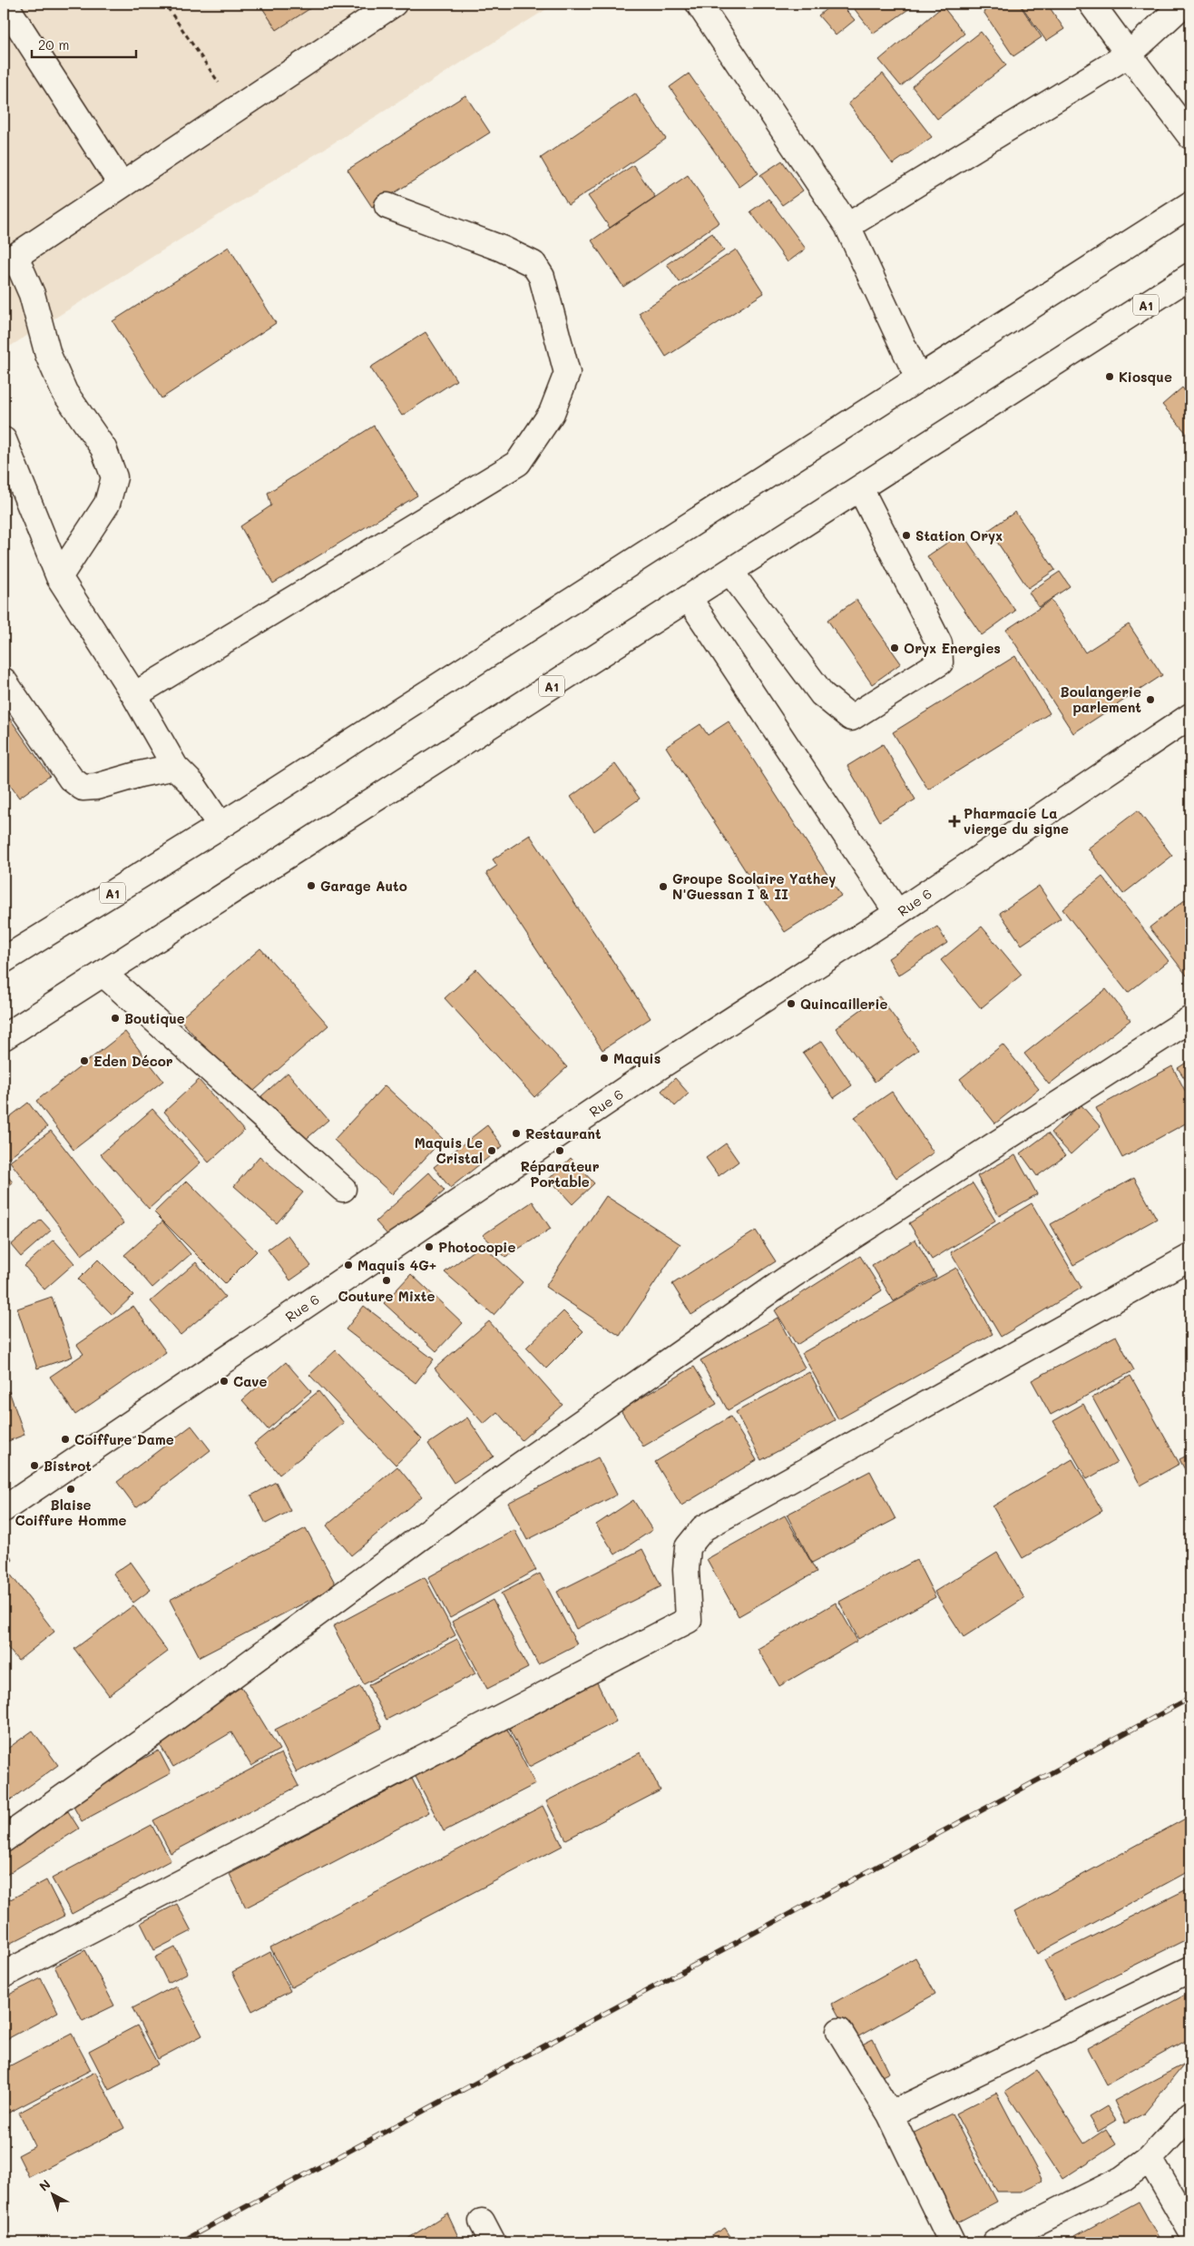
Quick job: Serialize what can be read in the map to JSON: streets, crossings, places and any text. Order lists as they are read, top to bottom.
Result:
{
  "streets": {
    "street": ["A1", "Rue 6"]
  },
  "places": {
    "other": [
      "Kiosque",
      "Station Oryx",
      "Oryx Energies",
      "Boulangerie parlement",
      "Garage Auto",
      "Groupe Scolaire Yathey N'Guessan I & II",
      "Quincaillerie",
      "Boutique",
      "Maquis",
      "Eden Décor",
      "Restaurant",
      "Maquis Le Cristal",
      "Réparateur Portable",
      "Photocopie",
      "Maquis 4G+",
      "Couture Mixte",
      "Cave",
      "Coiffure Dame",
      "Bistrot",
      "Blaise Coiffure Homme"
    ],
    "health": ["Pharmacie La vierge du signe"]
  },
  "scale_bar": "20 m",
  "north": "top left"
}
